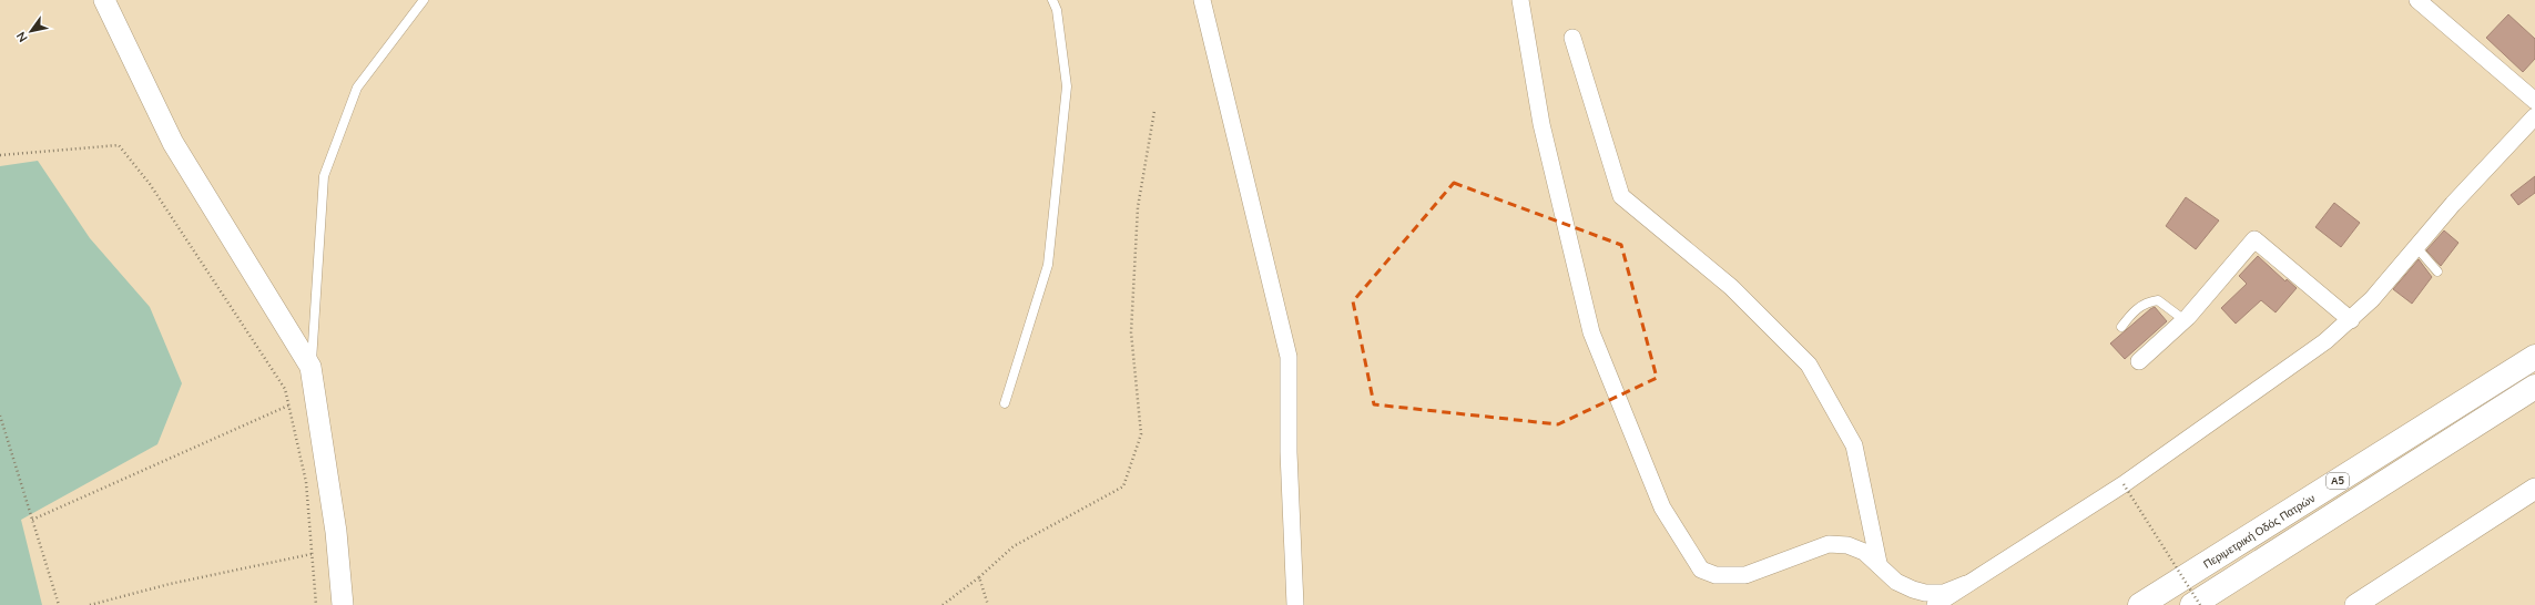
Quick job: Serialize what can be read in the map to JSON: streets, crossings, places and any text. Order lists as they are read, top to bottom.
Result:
{
  "streets": {
    "highway": ["Α5", "Περιμετρική Οδός Πατρών"]
  },
  "north": "bottom left"
}
